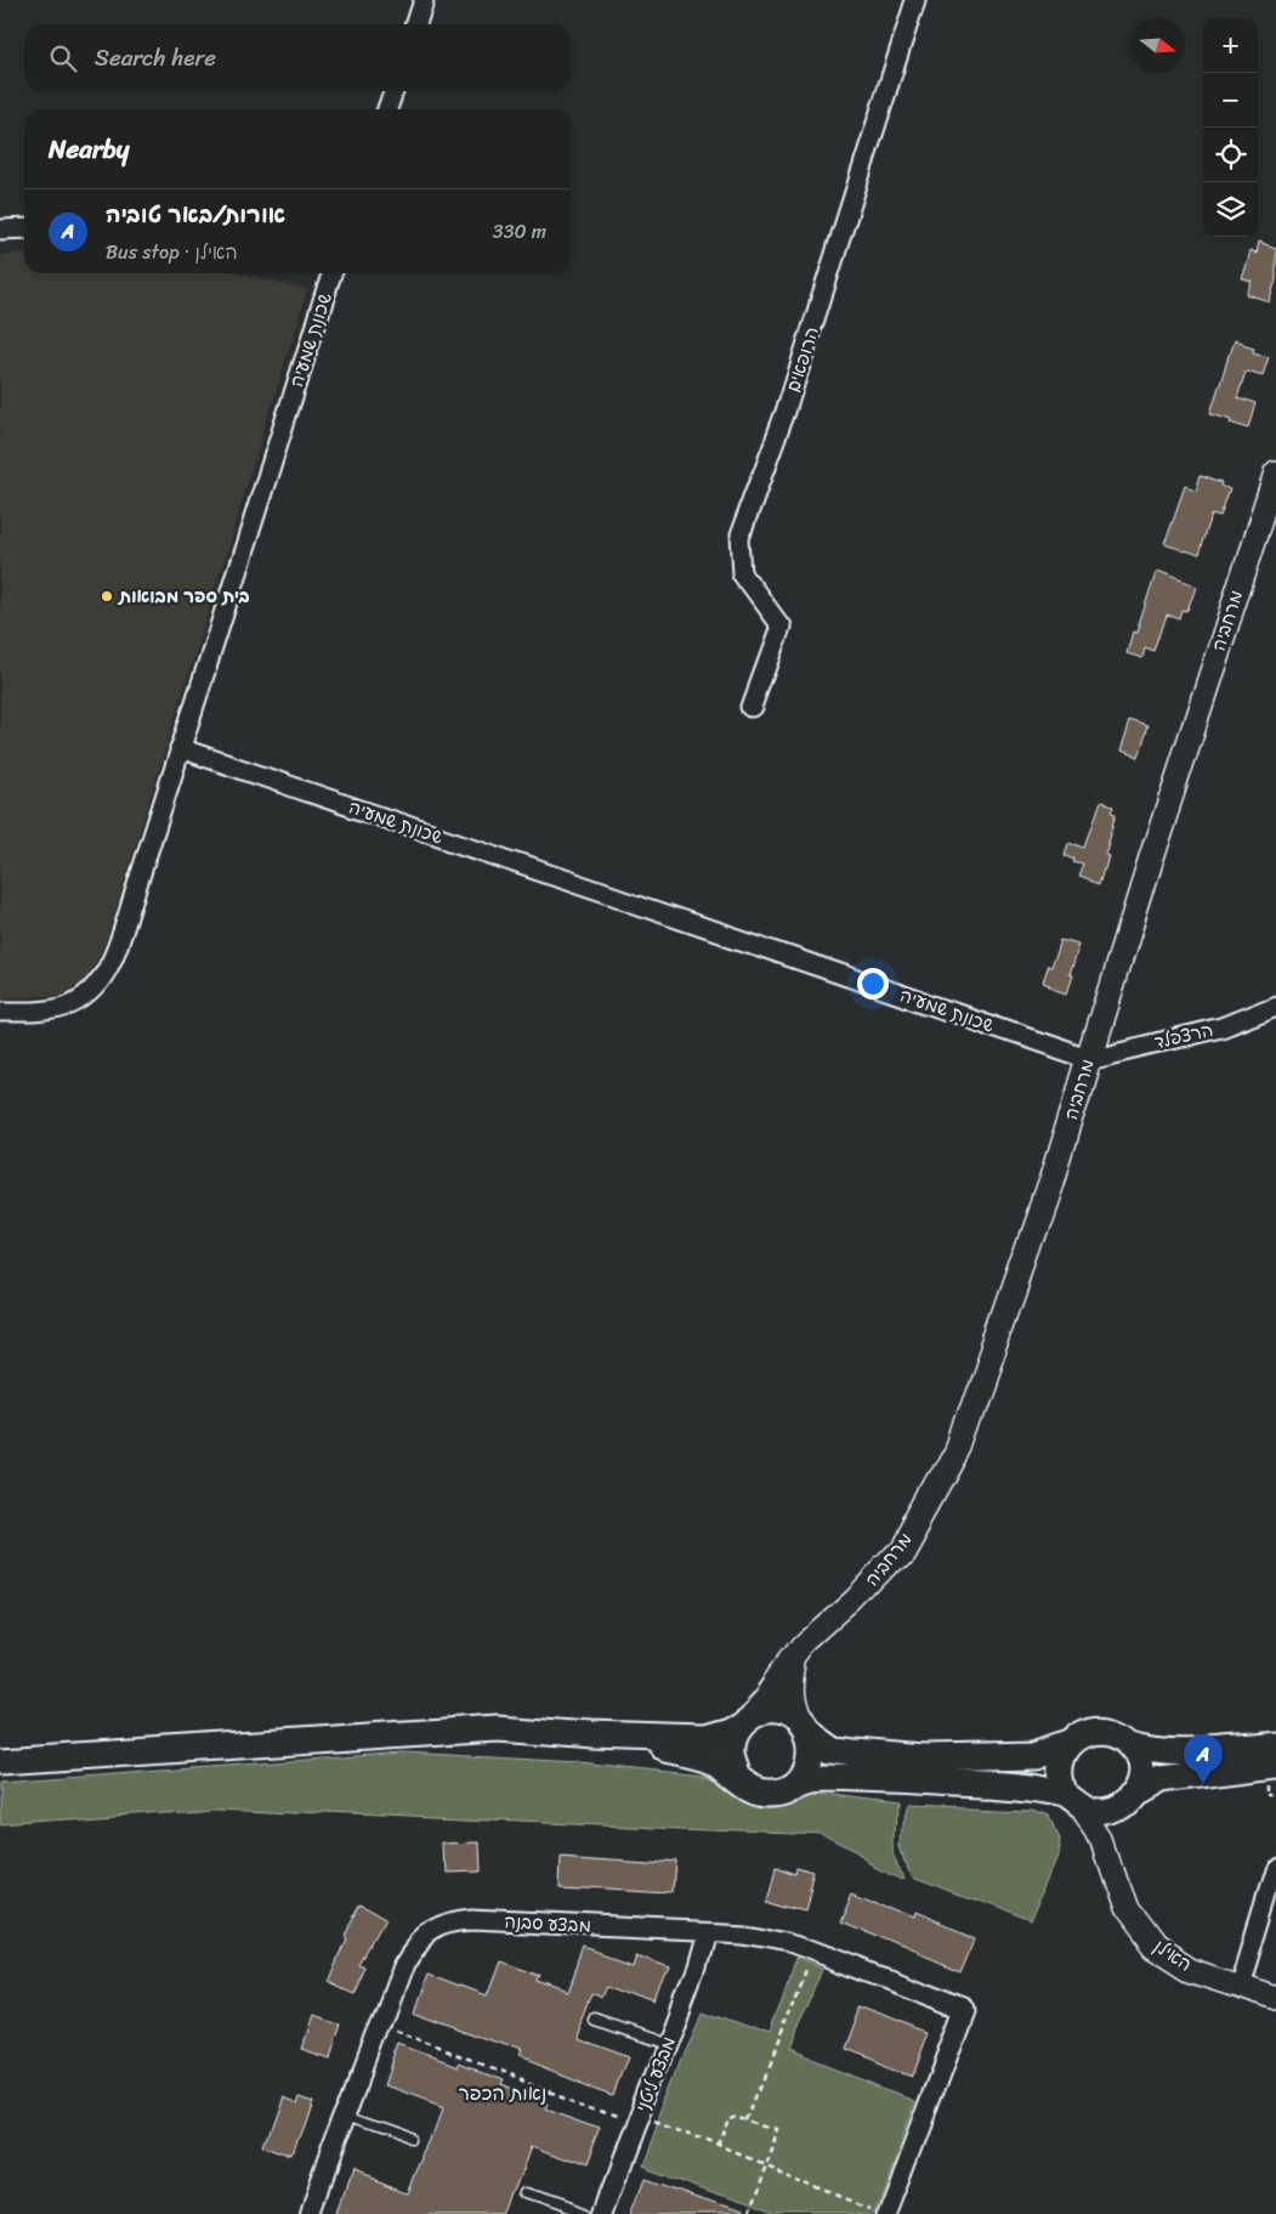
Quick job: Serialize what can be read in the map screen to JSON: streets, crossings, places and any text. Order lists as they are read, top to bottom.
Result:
{
  "streets": {
    "street": [
      "שכונת שמעיה",
      "הרופאים",
      "מרחביה",
      "הרצפלד",
      "מבצע סבנה",
      "האילן",
      "מבצע ליטני"
    ]
  },
  "crossings": [
    ["שכונת שמעיה", "מרחביה"],
    ["שכונת שמעיה", "הרצפלד"],
    ["מרחביה", "הרצפלד"],
    ["מבצע סבנה", "מבצע ליטני"]
  ],
  "districts": ["נאות הכפר"],
  "places": ["בית ספר מבואות"],
  "north": "right",
  "page": {
    "map_buttons": ["+", "−"],
    "search": "Search here",
    "heading": "Nearby",
    "list": [
      {
        "mark": "A",
        "name": "אורות/באר טוביה",
        "note": "Bus stop · האילן",
        "value": "330 m"
      }
    ],
    "pins": "A"
  }
}
